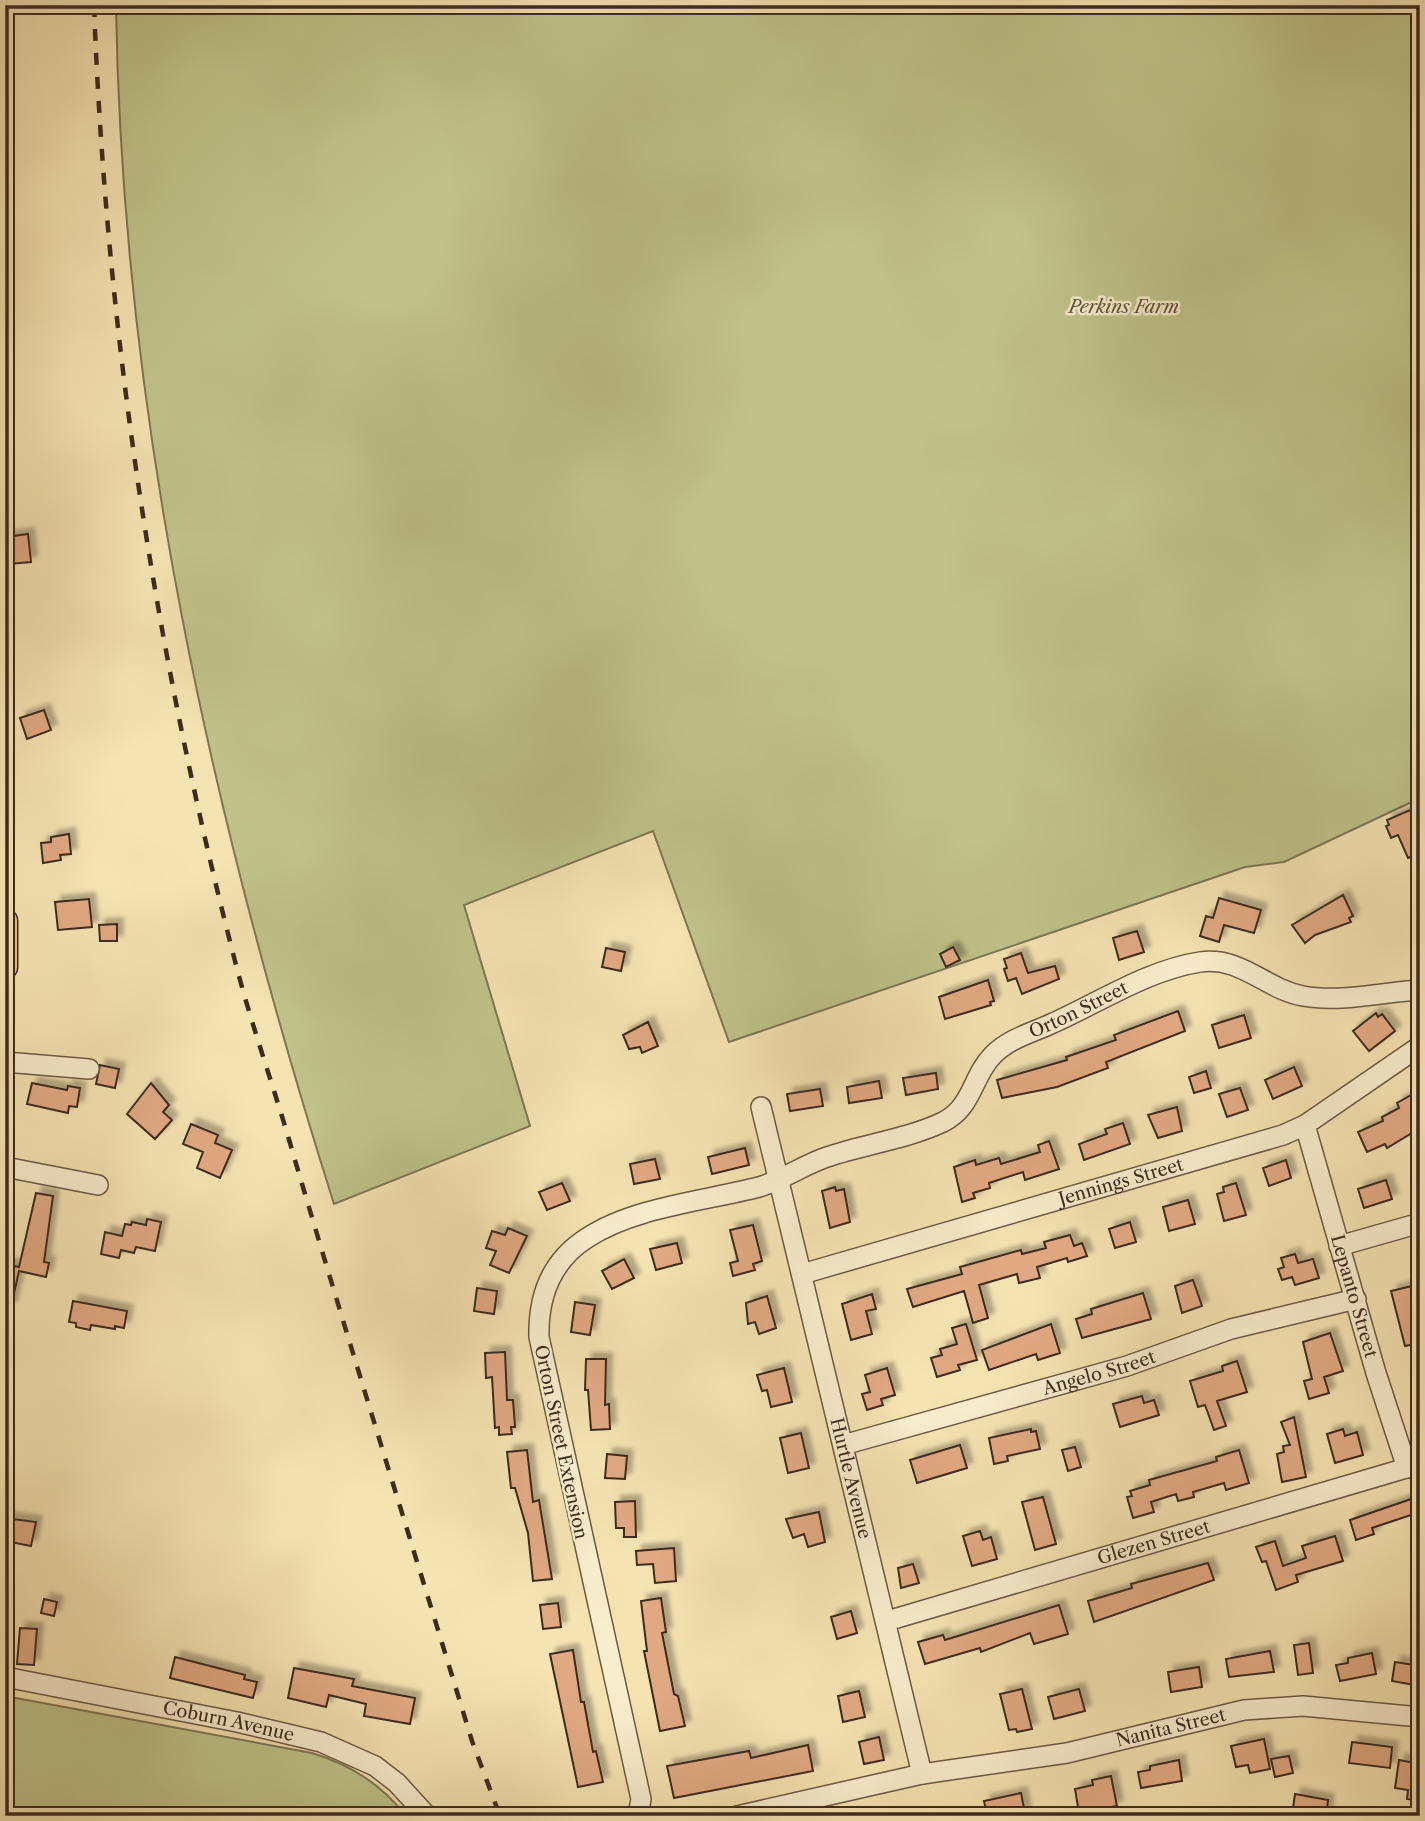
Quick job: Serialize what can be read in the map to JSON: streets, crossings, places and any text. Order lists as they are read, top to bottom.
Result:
{
  "streets": {
    "street": [
      "Orton Street",
      "Jennings Street",
      "Lepanto Street",
      "Angelo Street",
      "Orton Street Extension",
      "Hurtle Avenue",
      "Glezen Street",
      "Coburn Avenue",
      "Nanita Street"
    ]
  },
  "crossings": [
    ["Orton Street", "Orton Street Extension"],
    ["Orton Street", "Hurtle Avenue"],
    ["Jennings Street", "Lepanto Street"],
    ["Jennings Street", "Hurtle Avenue"],
    ["Lepanto Street", "Angelo Street"],
    ["Lepanto Street", "Glezen Street"],
    ["Angelo Street", "Hurtle Avenue"],
    ["Orton Street Extension", "Hurtle Avenue"],
    ["Hurtle Avenue", "Glezen Street"],
    ["Hurtle Avenue", "Nanita Street"]
  ],
  "parks": ["Perkins Farm"]
}
